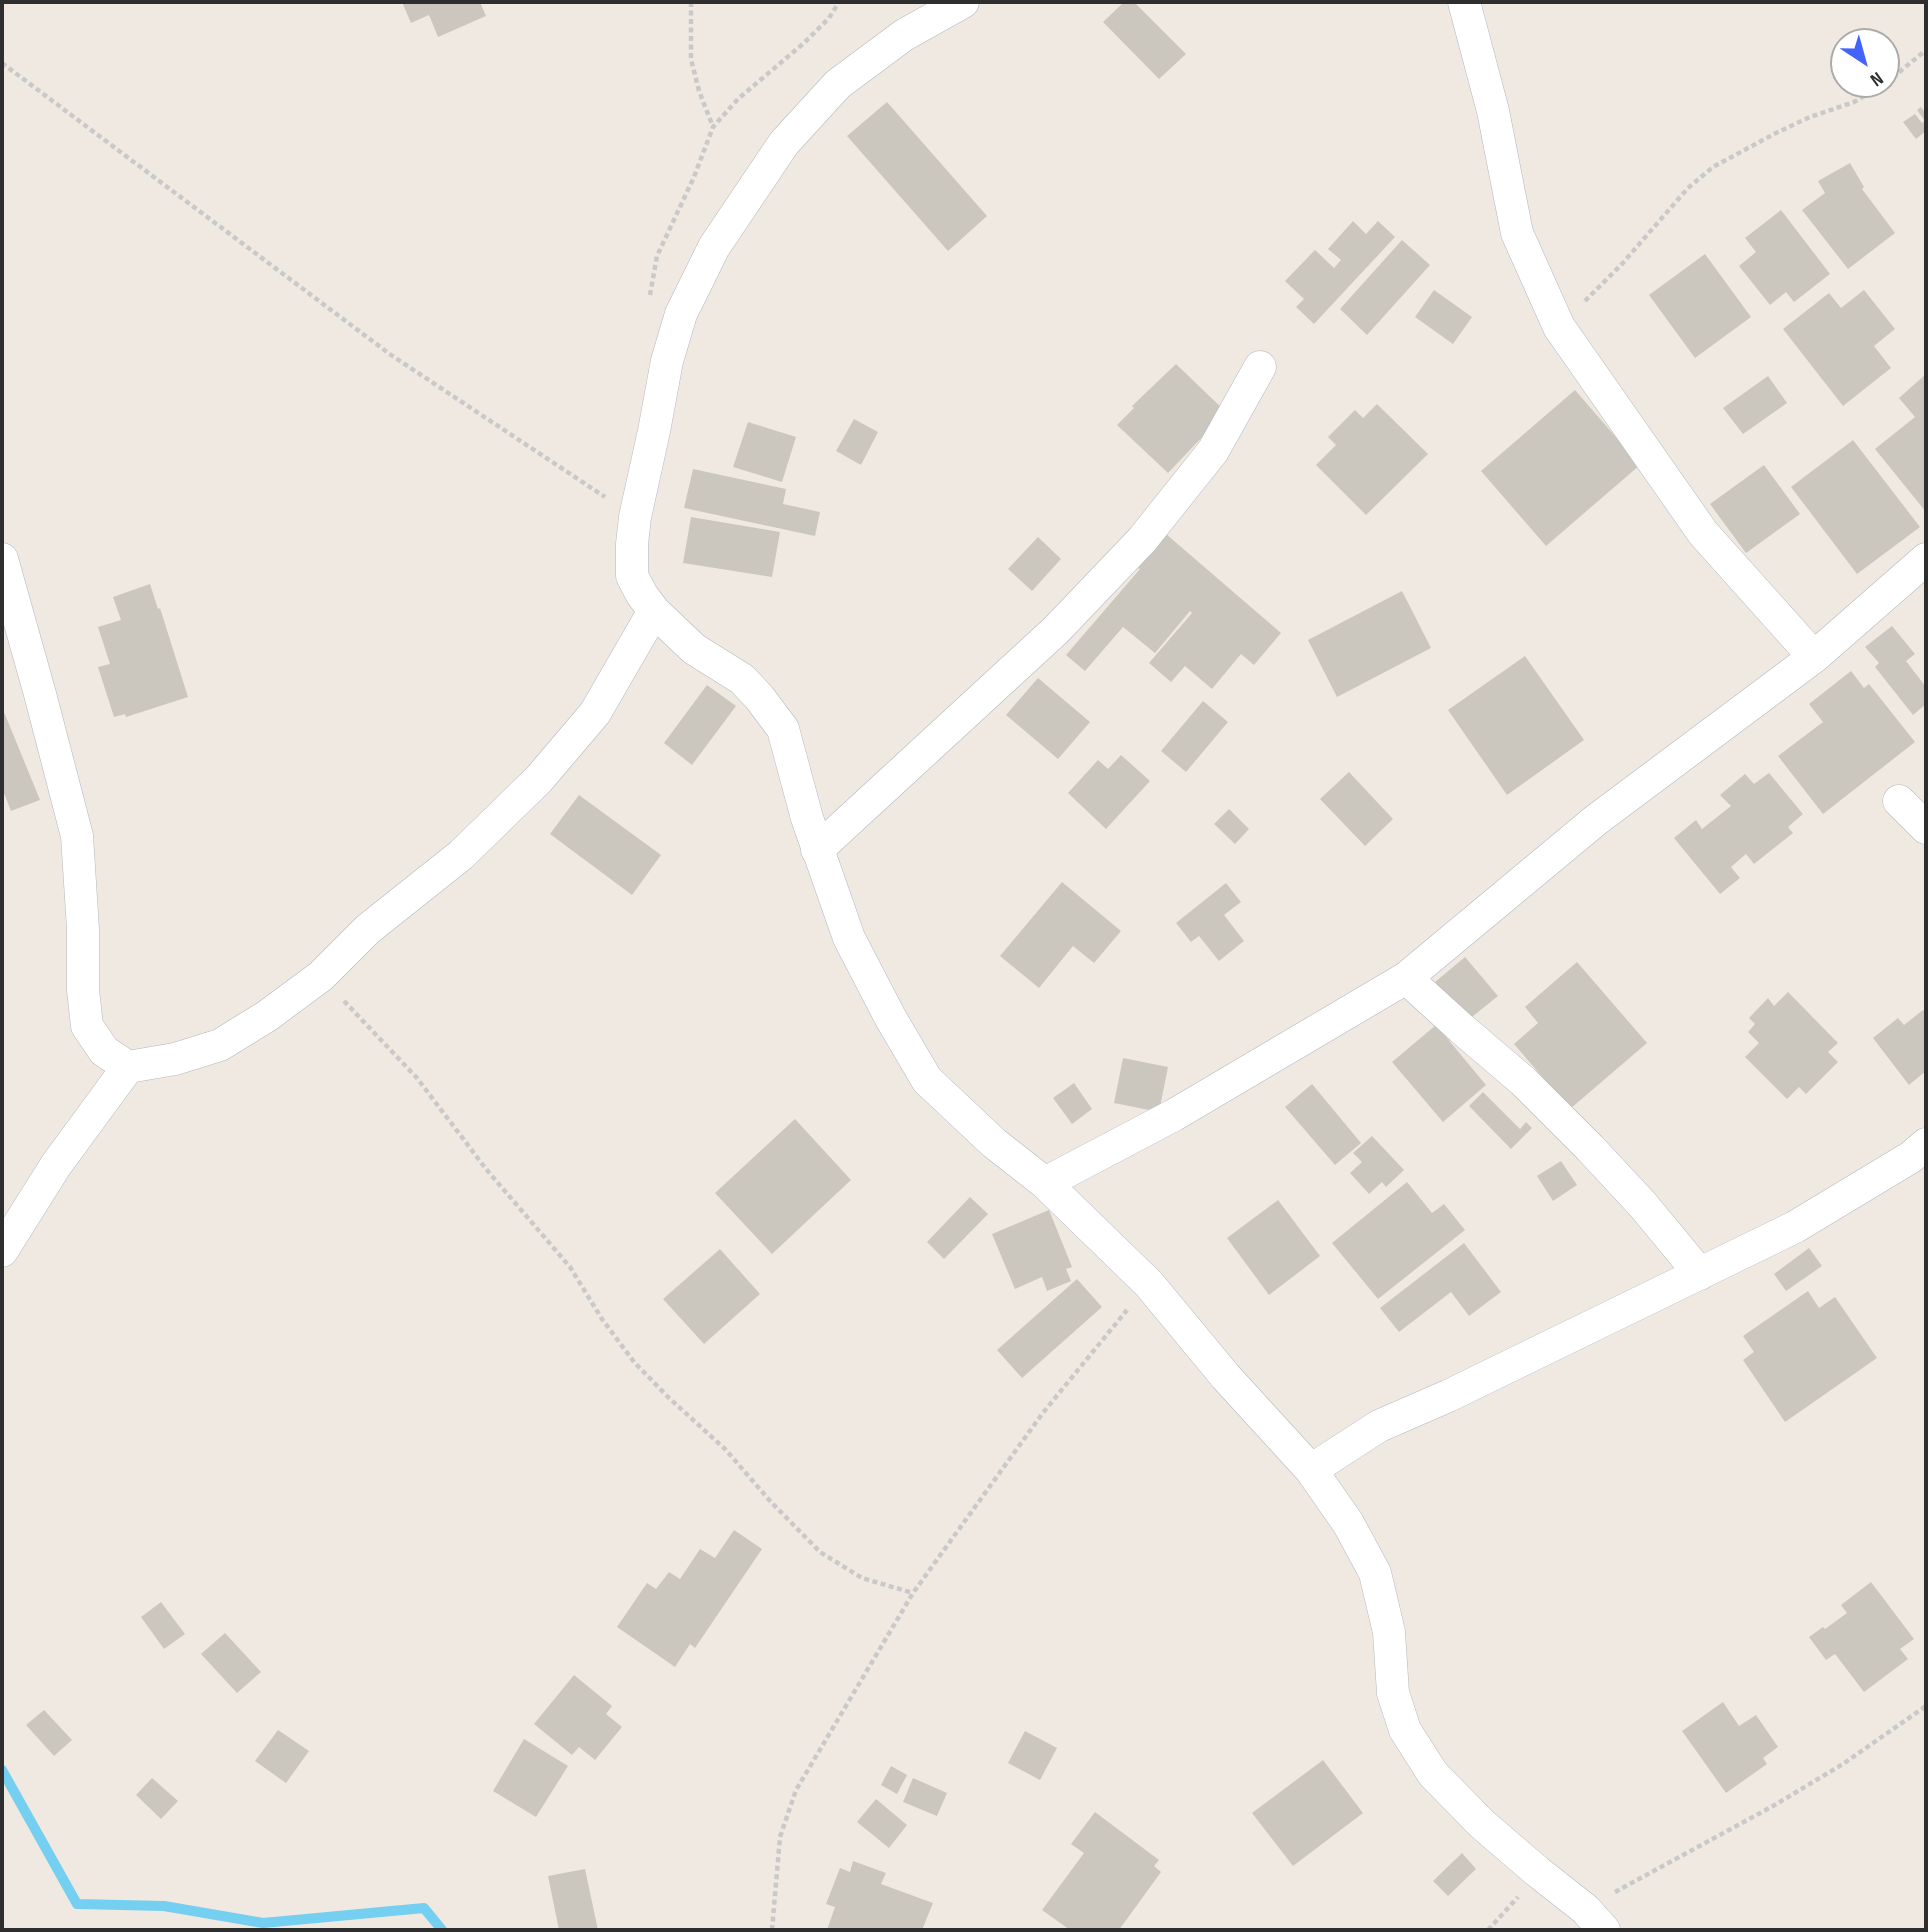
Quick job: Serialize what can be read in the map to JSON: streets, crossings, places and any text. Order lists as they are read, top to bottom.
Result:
{
  "north": "bottom right"
}
